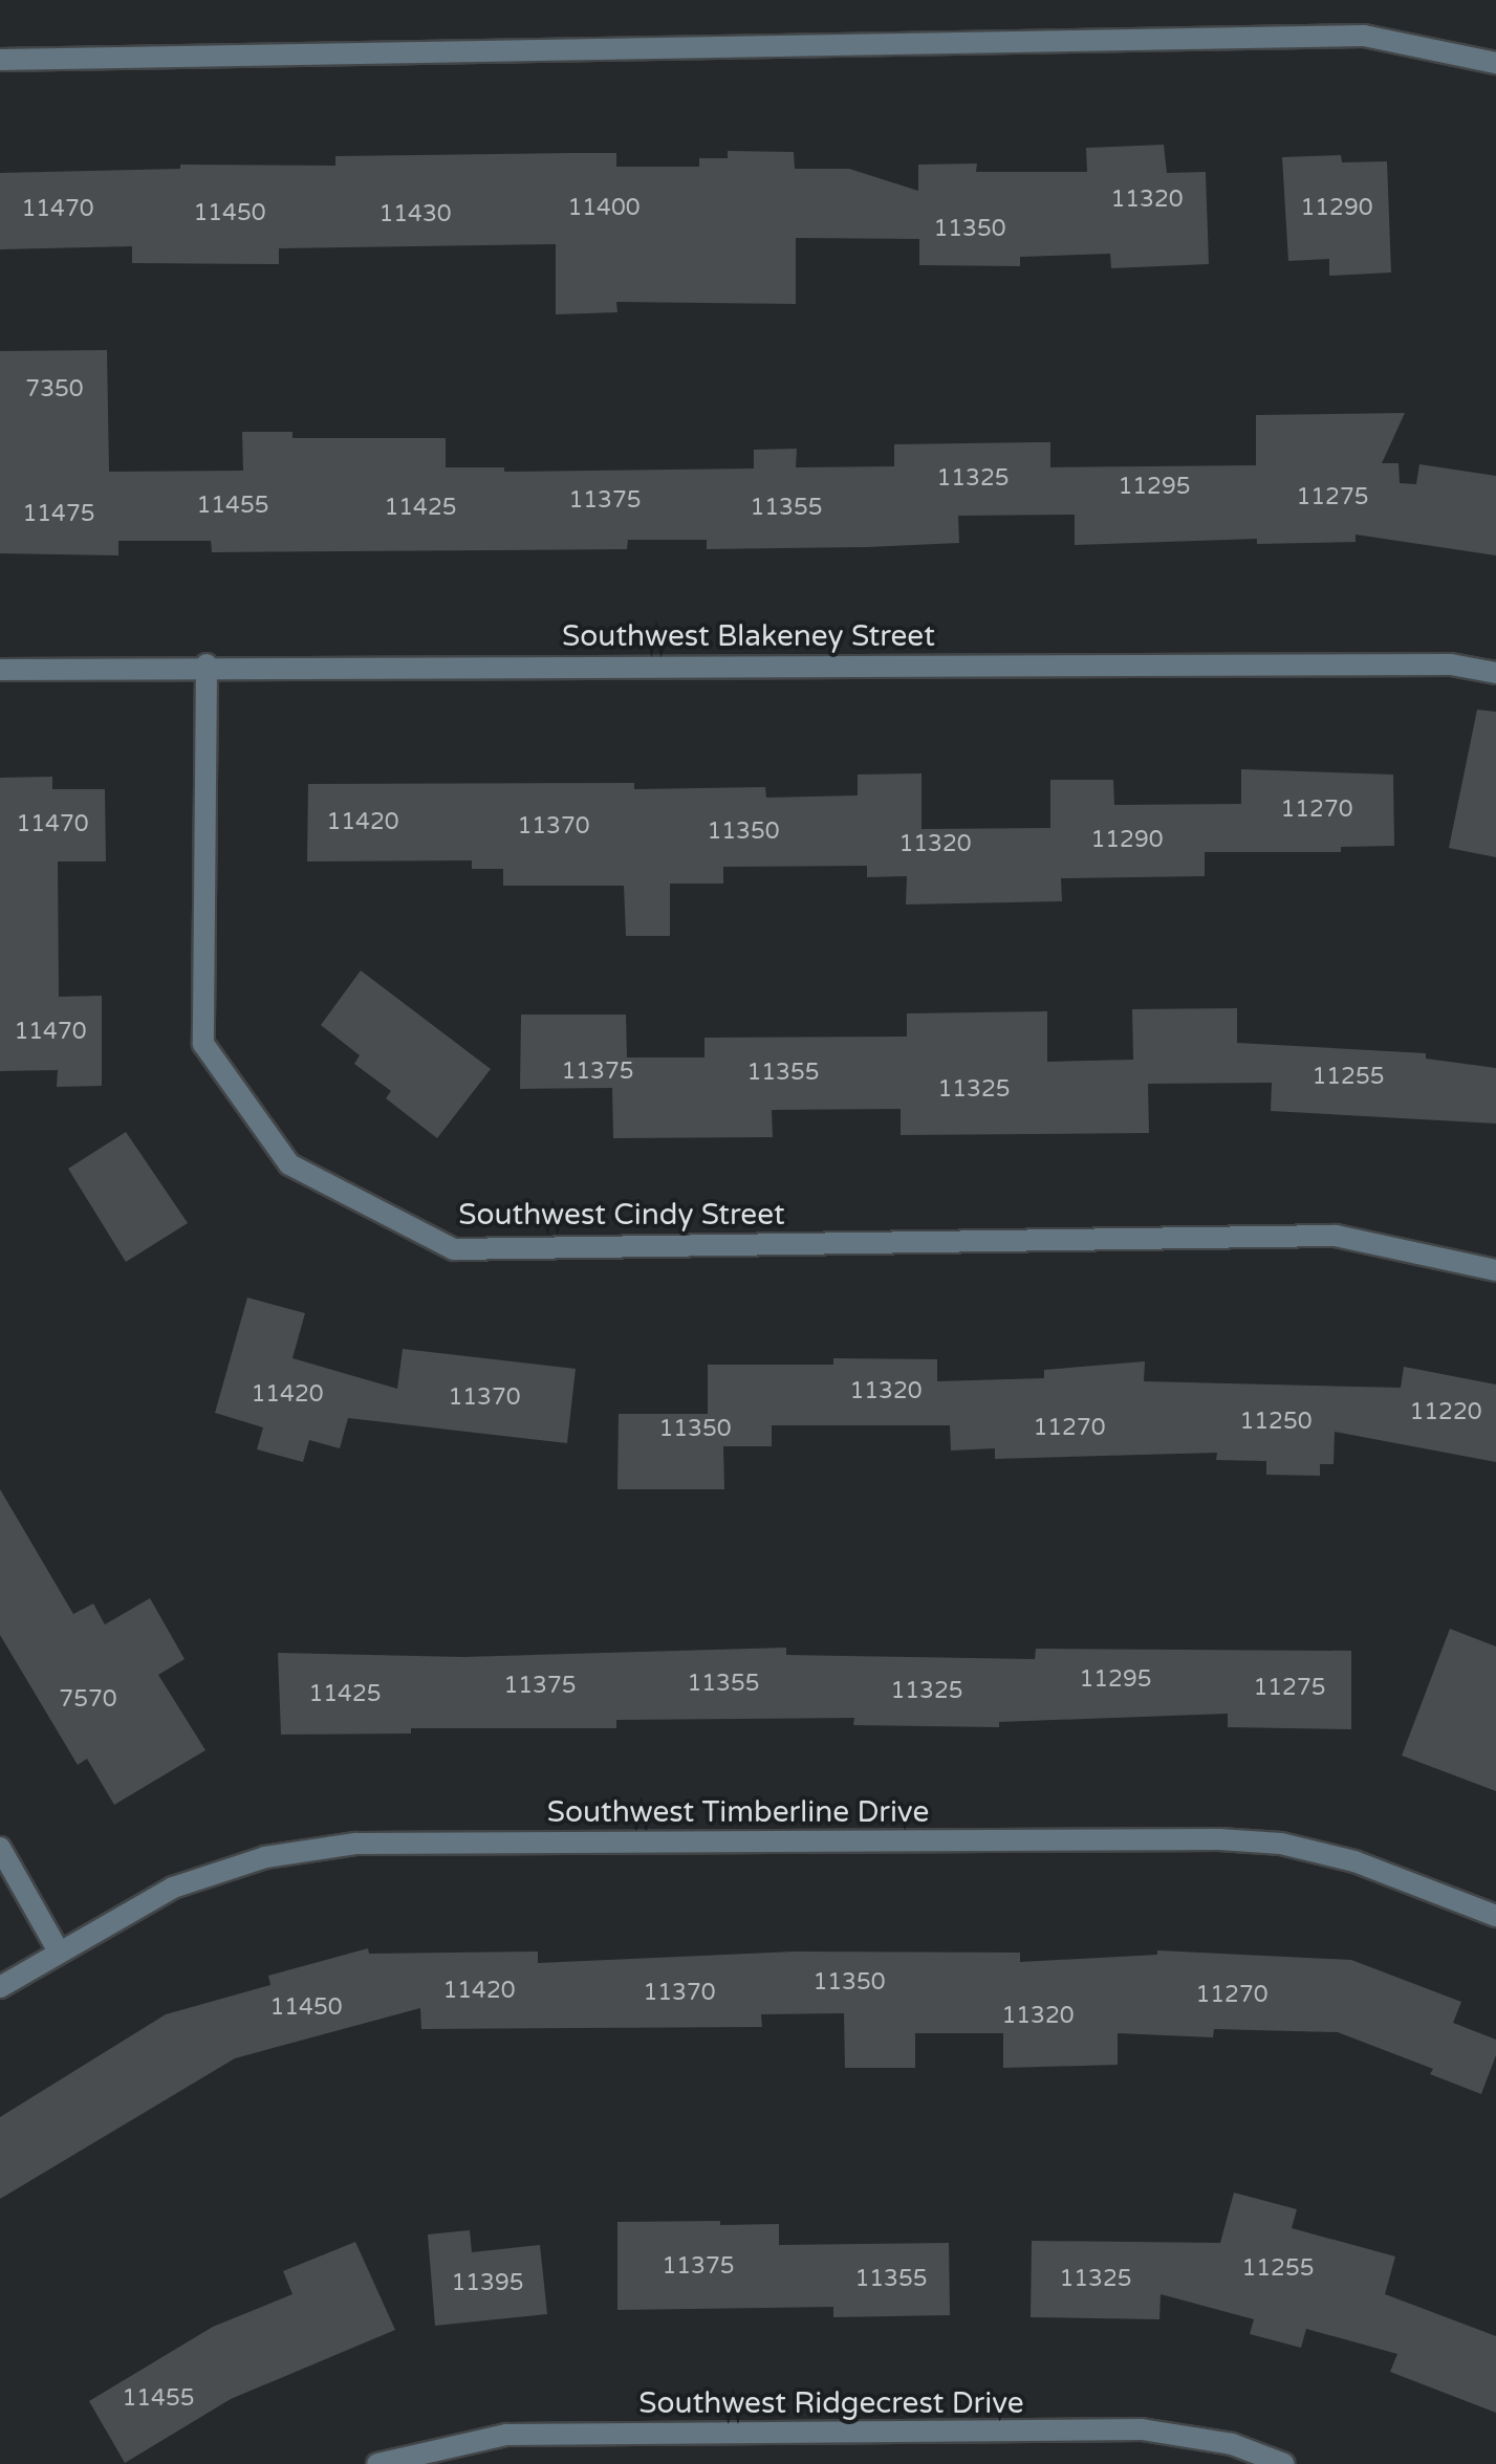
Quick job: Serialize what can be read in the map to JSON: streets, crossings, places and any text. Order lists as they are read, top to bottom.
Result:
{
  "streets": {
    "street": [
      "Southwest Blakeney Street",
      "Southwest Cindy Street",
      "Southwest Timberline Drive",
      "Southwest Ridgecrest Drive"
    ]
  },
  "crossings": [
    ["Southwest Blakeney Street", "Southwest Cindy Street"]
  ],
  "house_numbers": [
    "11320",
    "11400",
    "11290",
    "11470",
    "11450",
    "11430",
    "11350",
    "7350",
    "11325",
    "11295",
    "11275",
    "11375",
    "11455",
    "11425",
    "11355",
    "11475",
    "11270",
    "11420",
    "11470",
    "11370",
    "11350",
    "11290",
    "11320",
    "11470",
    "11375",
    "11355",
    "11255",
    "11325",
    "11320",
    "11420",
    "11370",
    "11220",
    "11250",
    "11270",
    "11350",
    "11295",
    "11355",
    "11375",
    "11275",
    "11325",
    "11425",
    "7570",
    "11350",
    "11420",
    "11370",
    "11270",
    "11450",
    "11320",
    "11375",
    "11255",
    "11355",
    "11325",
    "11395",
    "11455"
  ]
}
